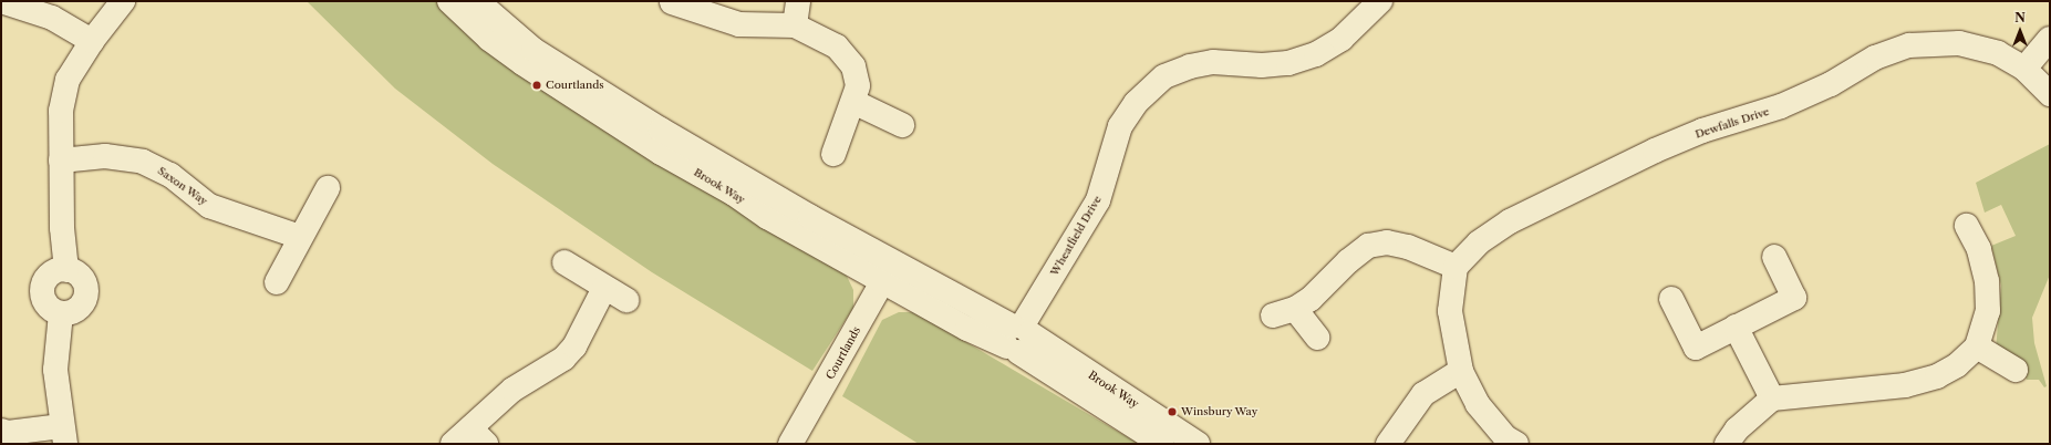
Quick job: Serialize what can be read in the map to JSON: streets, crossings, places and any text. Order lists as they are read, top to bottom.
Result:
{
  "streets": {
    "street": [
      "Dewfalls Drive",
      "Saxon Way",
      "Brook Way",
      "Wheatfield Drive",
      "Courtlands"
    ]
  },
  "crossings": [
    ["Brook Way", "Wheatfield Drive"],
    ["Brook Way", "Courtlands"]
  ],
  "places": ["Courtlands", "Winsbury Way"],
  "north": "top"
}
